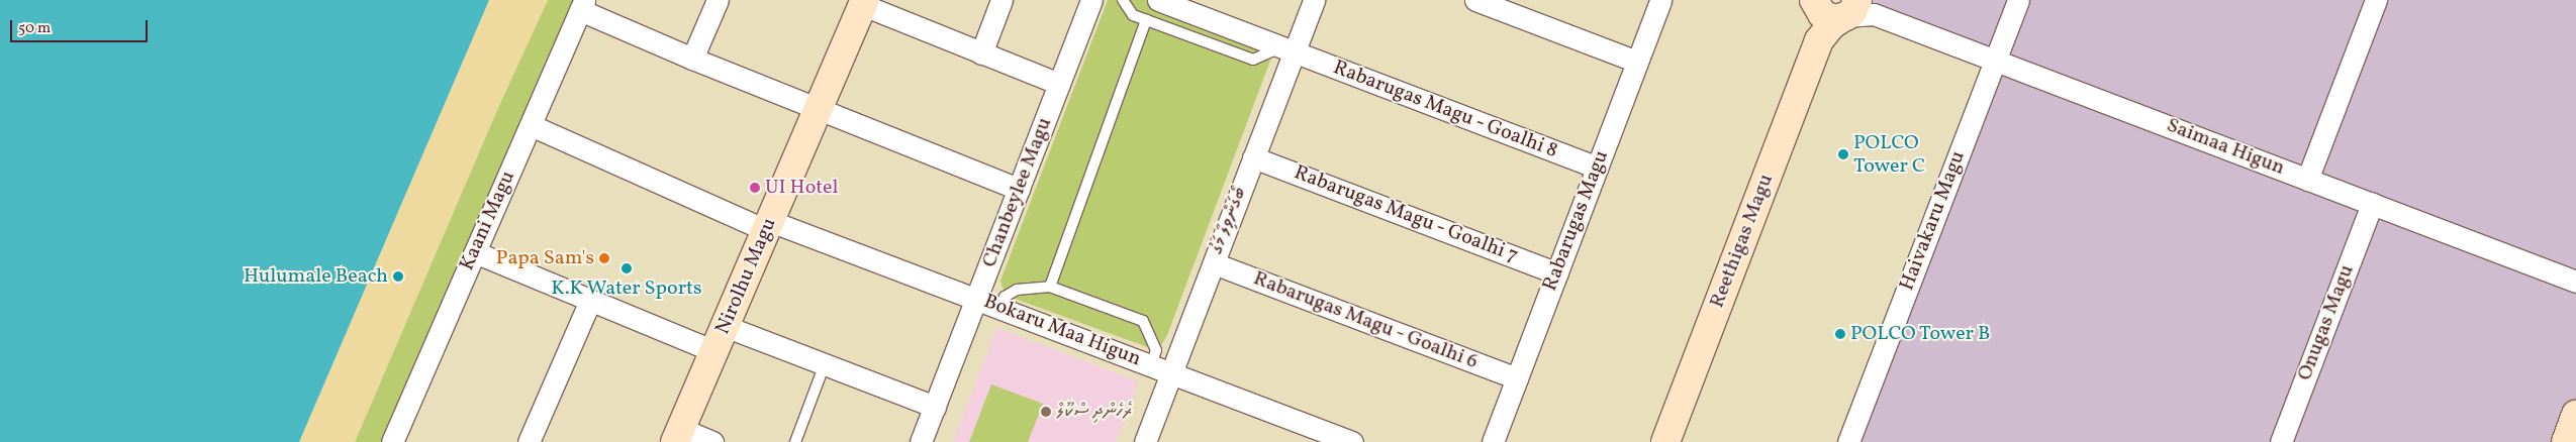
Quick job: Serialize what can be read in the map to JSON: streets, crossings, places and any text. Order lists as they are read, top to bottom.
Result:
{
  "streets": {
    "street": [
      "Rabarugas Magu - Goalhi 8",
      "Saimaa Higun",
      "Chanbeylee Magu",
      "Rabarugas Magu - Goalhi 7",
      "Kaani Magu",
      "ބޯގަންވިލާ މަގު",
      "Rabarugas Magu",
      "Haivakaru Magu",
      "Reethigas Magu",
      "Nirolhu Magu",
      "Rabarugas Magu - Goalhi 6",
      "Onugas Magu",
      "Bokaru Maa Higun"
    ]
  },
  "crossings": [
    ["Rabarugas Magu - Goalhi 8", "ބޯގަންވިލާ މަގު"],
    ["Rabarugas Magu - Goalhi 8", "Rabarugas Magu"],
    ["Saimaa Higun", "Haivakaru Magu"],
    ["Saimaa Higun", "Reethigas Magu"],
    ["Saimaa Higun", "Onugas Magu"],
    ["Chanbeylee Magu", "Bokaru Maa Higun"],
    ["Rabarugas Magu - Goalhi 7", "ބޯގަންވިލާ މަގު"],
    ["Rabarugas Magu - Goalhi 7", "Rabarugas Magu"],
    ["Kaani Magu", "Bokaru Maa Higun"],
    ["ބޯގަންވިލާ މަގު", "Rabarugas Magu - Goalhi 6"],
    ["ބޯގަންވިލާ މަގު", "Bokaru Maa Higun"],
    ["Rabarugas Magu", "Rabarugas Magu - Goalhi 6"],
    ["Nirolhu Magu", "Bokaru Maa Higun"]
  ],
  "places": [
    "POLCO Tower C",
    "UI Hotel",
    "Papa Sam's",
    "K.K Water Sports",
    "Hulumale Beach",
    "POLCO Tower B",
    "ރެހެންދި ސްކޫލް"
  ],
  "scale_bar": "50 m"
}
